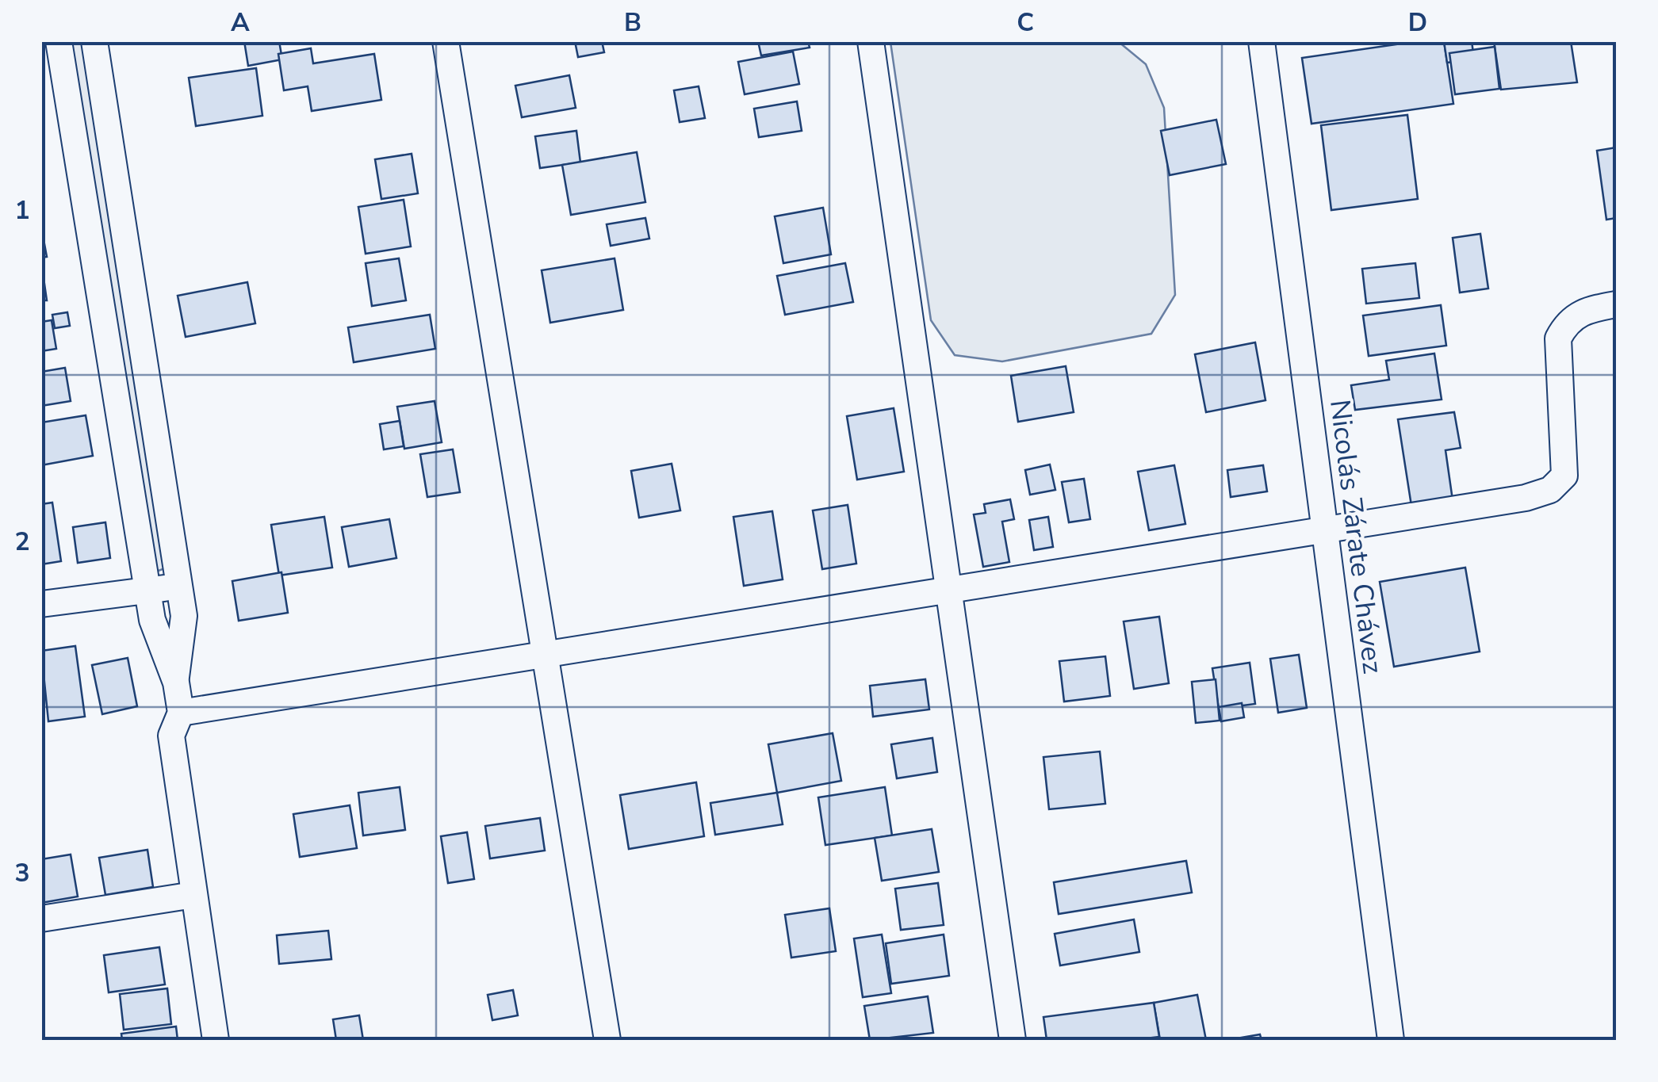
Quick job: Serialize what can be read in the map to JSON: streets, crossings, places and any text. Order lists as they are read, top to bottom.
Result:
{
  "streets": {
    "street": ["Nicolás Zárate Chávez"]
  },
  "grid": {
    "columns": [
      "A",
      "B",
      "C",
      "D"
    ],
    "rows": ["1", "2", "3"]
  }
}
